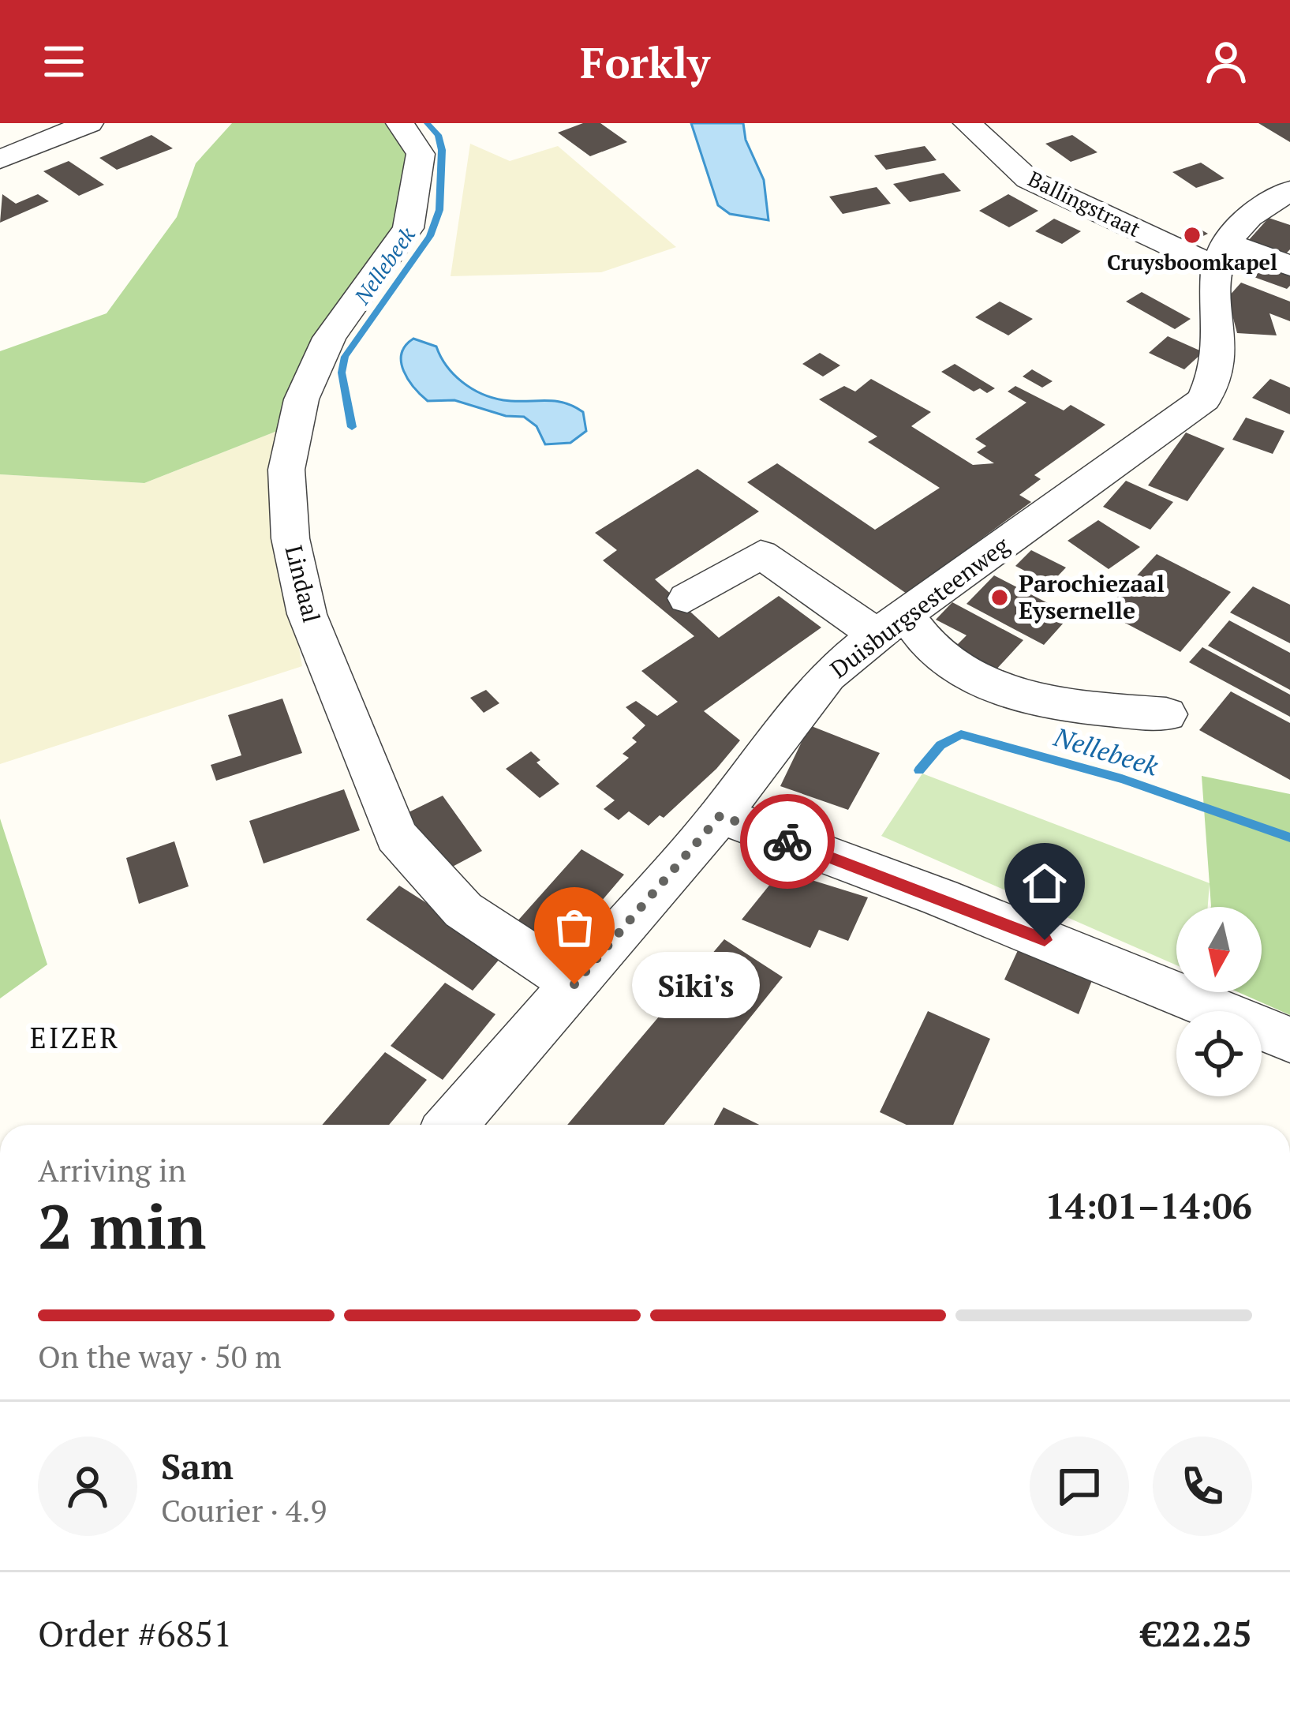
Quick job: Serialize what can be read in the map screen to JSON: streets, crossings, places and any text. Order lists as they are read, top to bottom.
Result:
{
  "streets": {
    "street": ["Ballingstraat", "Lindaal", "Duisburgsesteenweg"]
  },
  "crossings": [
    ["Ballingstraat", "Duisburgsesteenweg"],
    ["Lindaal", "Duisburgsesteenweg"]
  ],
  "districts": ["EIZER"],
  "water": ["Nellebeek"],
  "places": ["Cruysboomkapel", "Parochiezaal Eysernelle", "Siki's"],
  "north": "bottom",
  "page": {
    "header": "Forkly",
    "bubble": "Siki's",
    "heading": ["2 min", "Arriving in", "14:01–14:06"],
    "panel": [
      "Sam",
      "Courier · 4.9",
      "Order #6851",
      "€22.25"
    ],
    "bar": "On the way · 50 m"
  }
}
